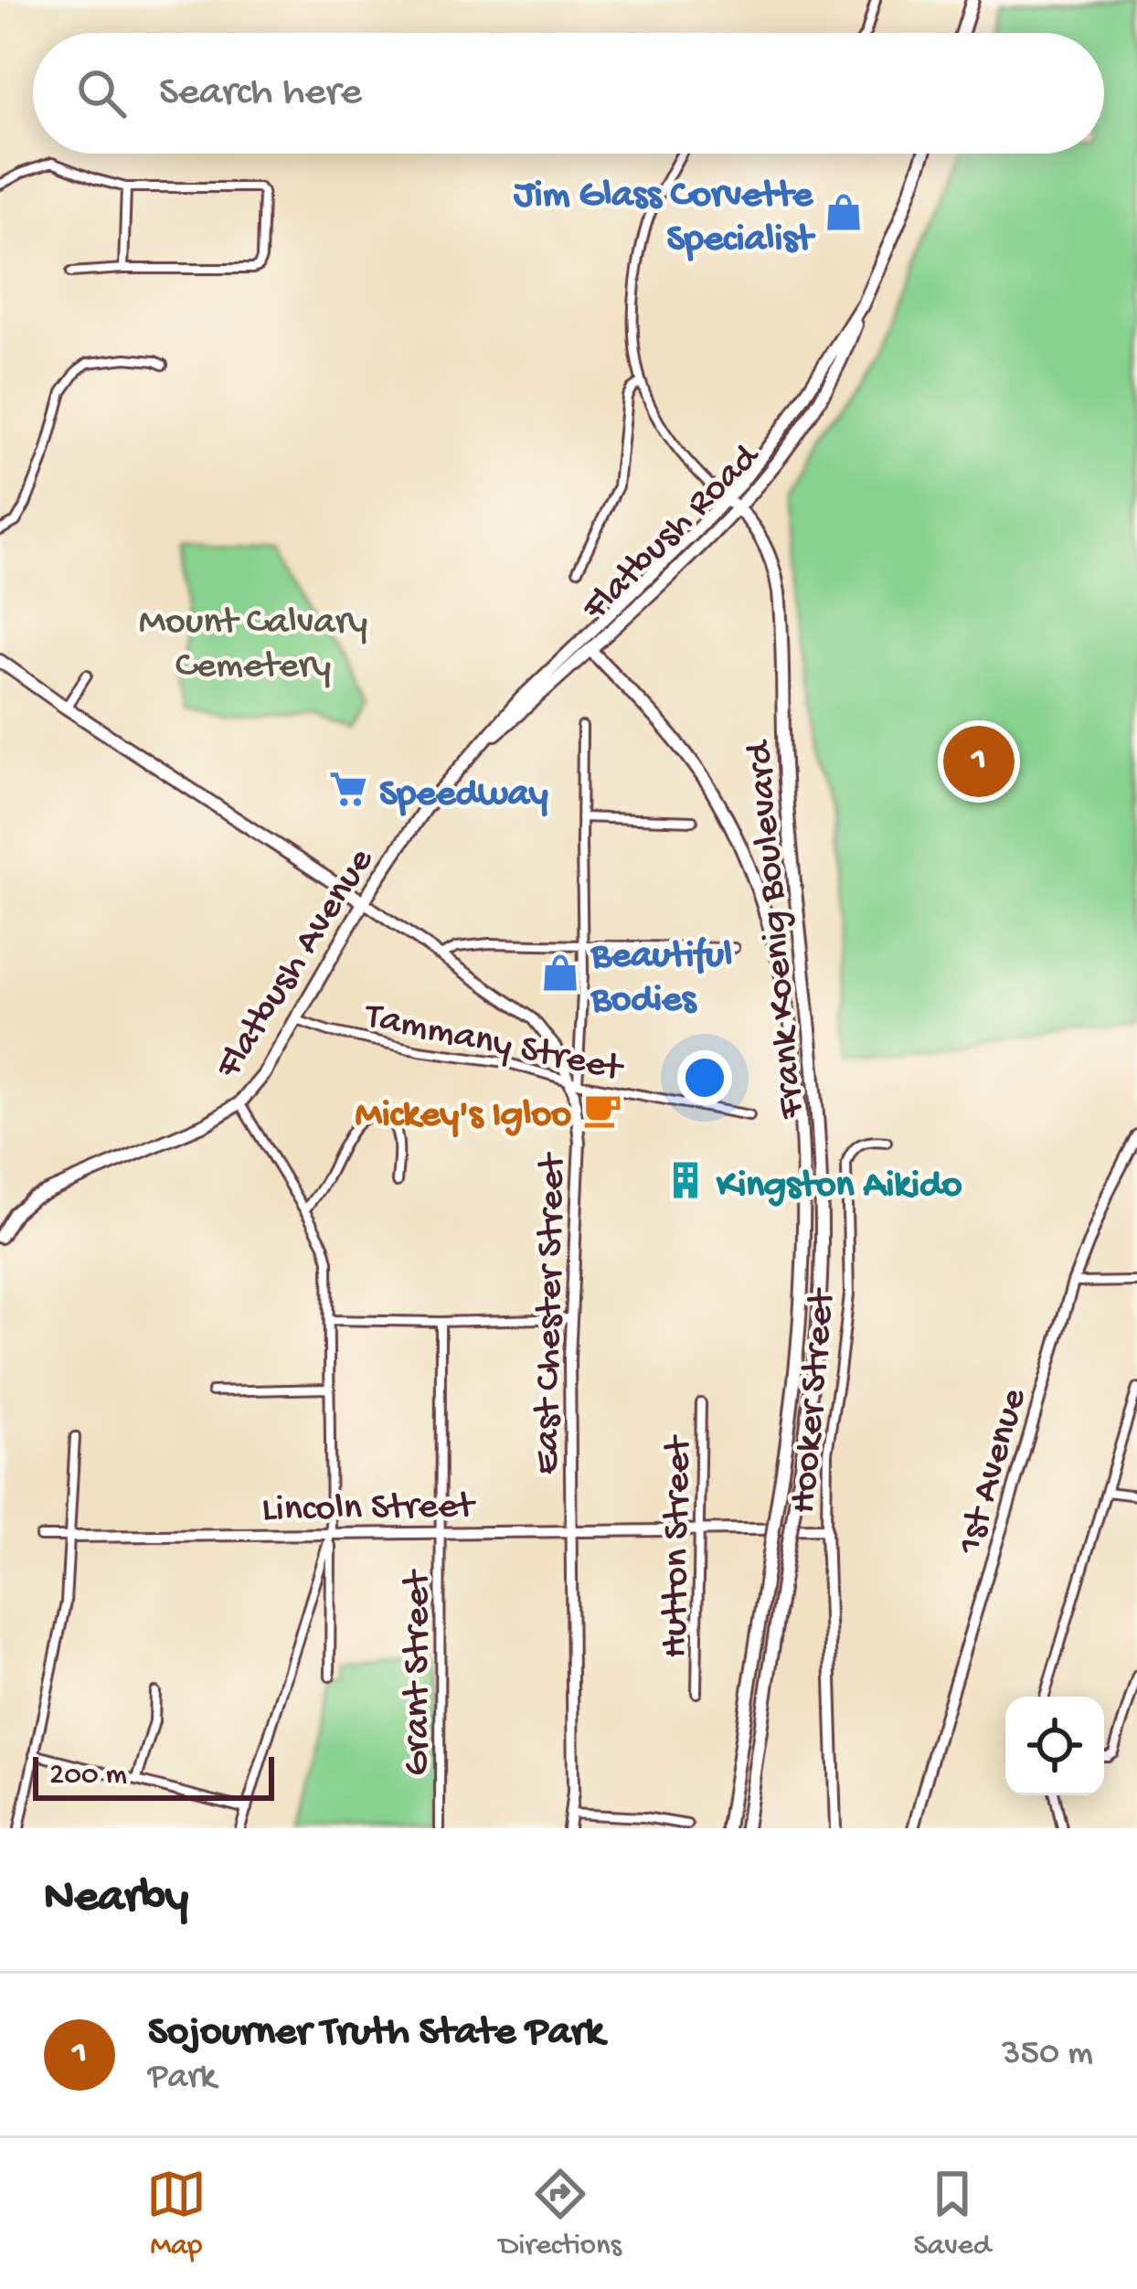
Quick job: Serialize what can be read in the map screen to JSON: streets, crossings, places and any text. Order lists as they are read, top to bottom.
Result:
{
  "streets": {
    "main road": ["Flatbush Road", "Frank Koenig Boulevard", "Flatbush Avenue"],
    "street": [
      "Tammany Street",
      "East Chester Street",
      "Hooker Street",
      "1st Avenue",
      "Lincoln Street",
      "Hutton Street",
      "Grant Street"
    ]
  },
  "crossings": [
    ["Flatbush Road", "Frank Koenig Boulevard"],
    ["Flatbush Road", "Flatbush Avenue"],
    ["Flatbush Avenue", "Tammany Street"],
    ["Flatbush Avenue", "East Chester Street"],
    ["Tammany Street", "East Chester Street"],
    ["East Chester Street", "Lincoln Street"],
    ["Hooker Street", "Lincoln Street"],
    ["Lincoln Street", "Hutton Street"],
    ["Lincoln Street", "Grant Street"]
  ],
  "parks": ["Mount Calvary Cemetery"],
  "places": {
    "shop": ["Jim Glass Corvette Specialist", "Beautiful Bodies"],
    "supermarket": ["Speedway"],
    "cafe": ["Mickey's Igloo"],
    "building": ["Kingston Aikido"]
  },
  "scale_bar": "200 m",
  "page": {
    "search": "Search here",
    "pins": "1",
    "scale": "200 m",
    "heading": "Nearby",
    "list": [
      {
        "mark": "1",
        "name": "Sojourner Truth State Park",
        "note": "Park",
        "value": "350 m"
      }
    ],
    "nav": ["Map", "Directions", "Saved"]
  }
}
